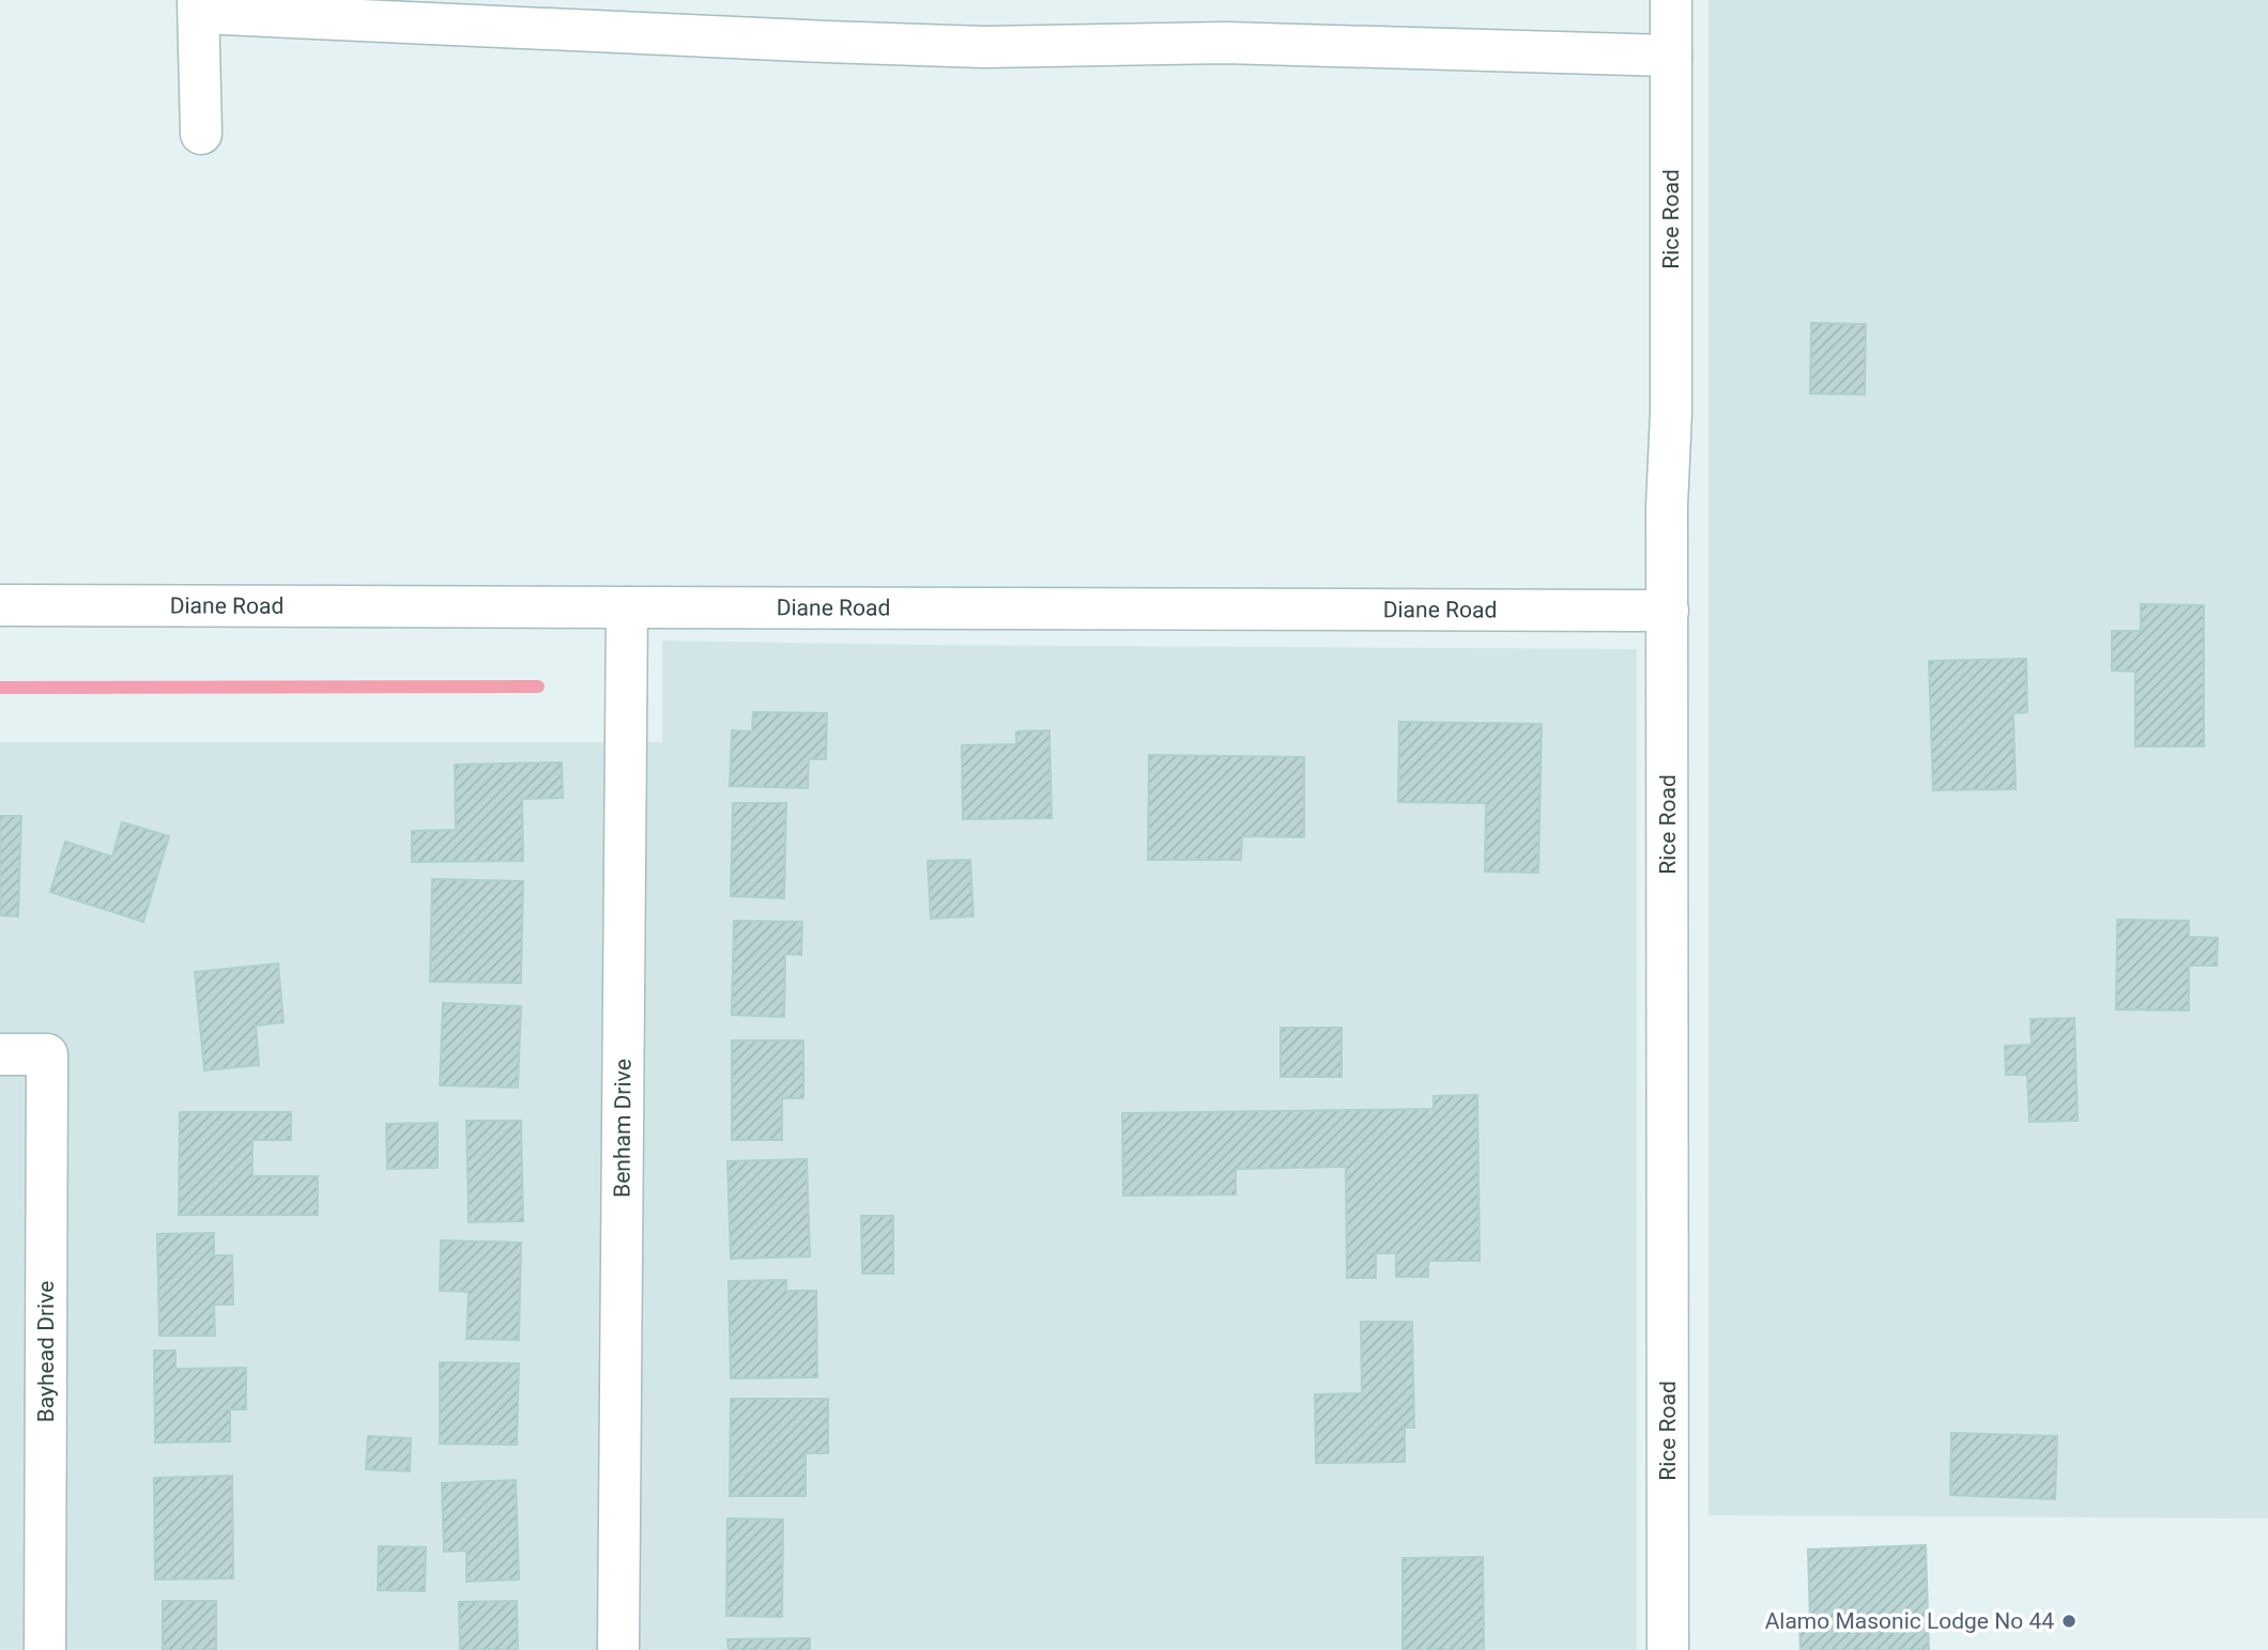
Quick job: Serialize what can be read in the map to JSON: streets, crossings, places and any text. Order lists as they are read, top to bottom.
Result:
{
  "streets": {
    "street": [
      "Rice Road",
      "Diane Road",
      "Benham Drive",
      "Bayhead Drive"
    ]
  },
  "crossings": [
    ["Rice Road", "Diane Road"],
    ["Diane Road", "Benham Drive"]
  ],
  "places": ["Alamo Masonic Lodge No 44"]
}
